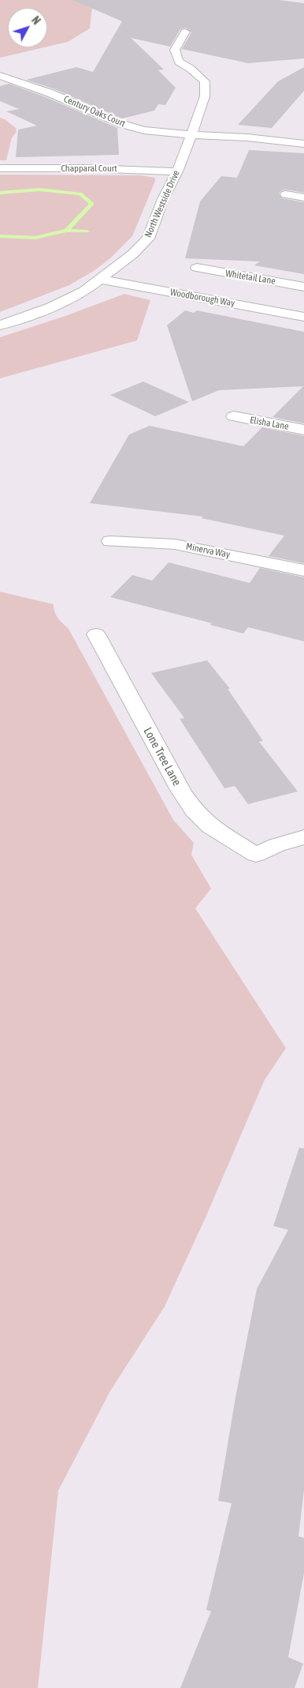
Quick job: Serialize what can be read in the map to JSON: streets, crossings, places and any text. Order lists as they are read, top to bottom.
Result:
{
  "streets": {
    "street": [
      "Century Oaks Court",
      "Chapparal Court",
      "North Westside Drive",
      "Whitetail Lane",
      "Woodborough Way",
      "Elisha Lane",
      "Minerva Way",
      "Lone Tree Lane"
    ]
  },
  "crossings": [
    ["Century Oaks Court", "North Westside Drive"],
    ["Chapparal Court", "North Westside Drive"],
    ["North Westside Drive", "Woodborough Way"]
  ],
  "north": "top right"
}
